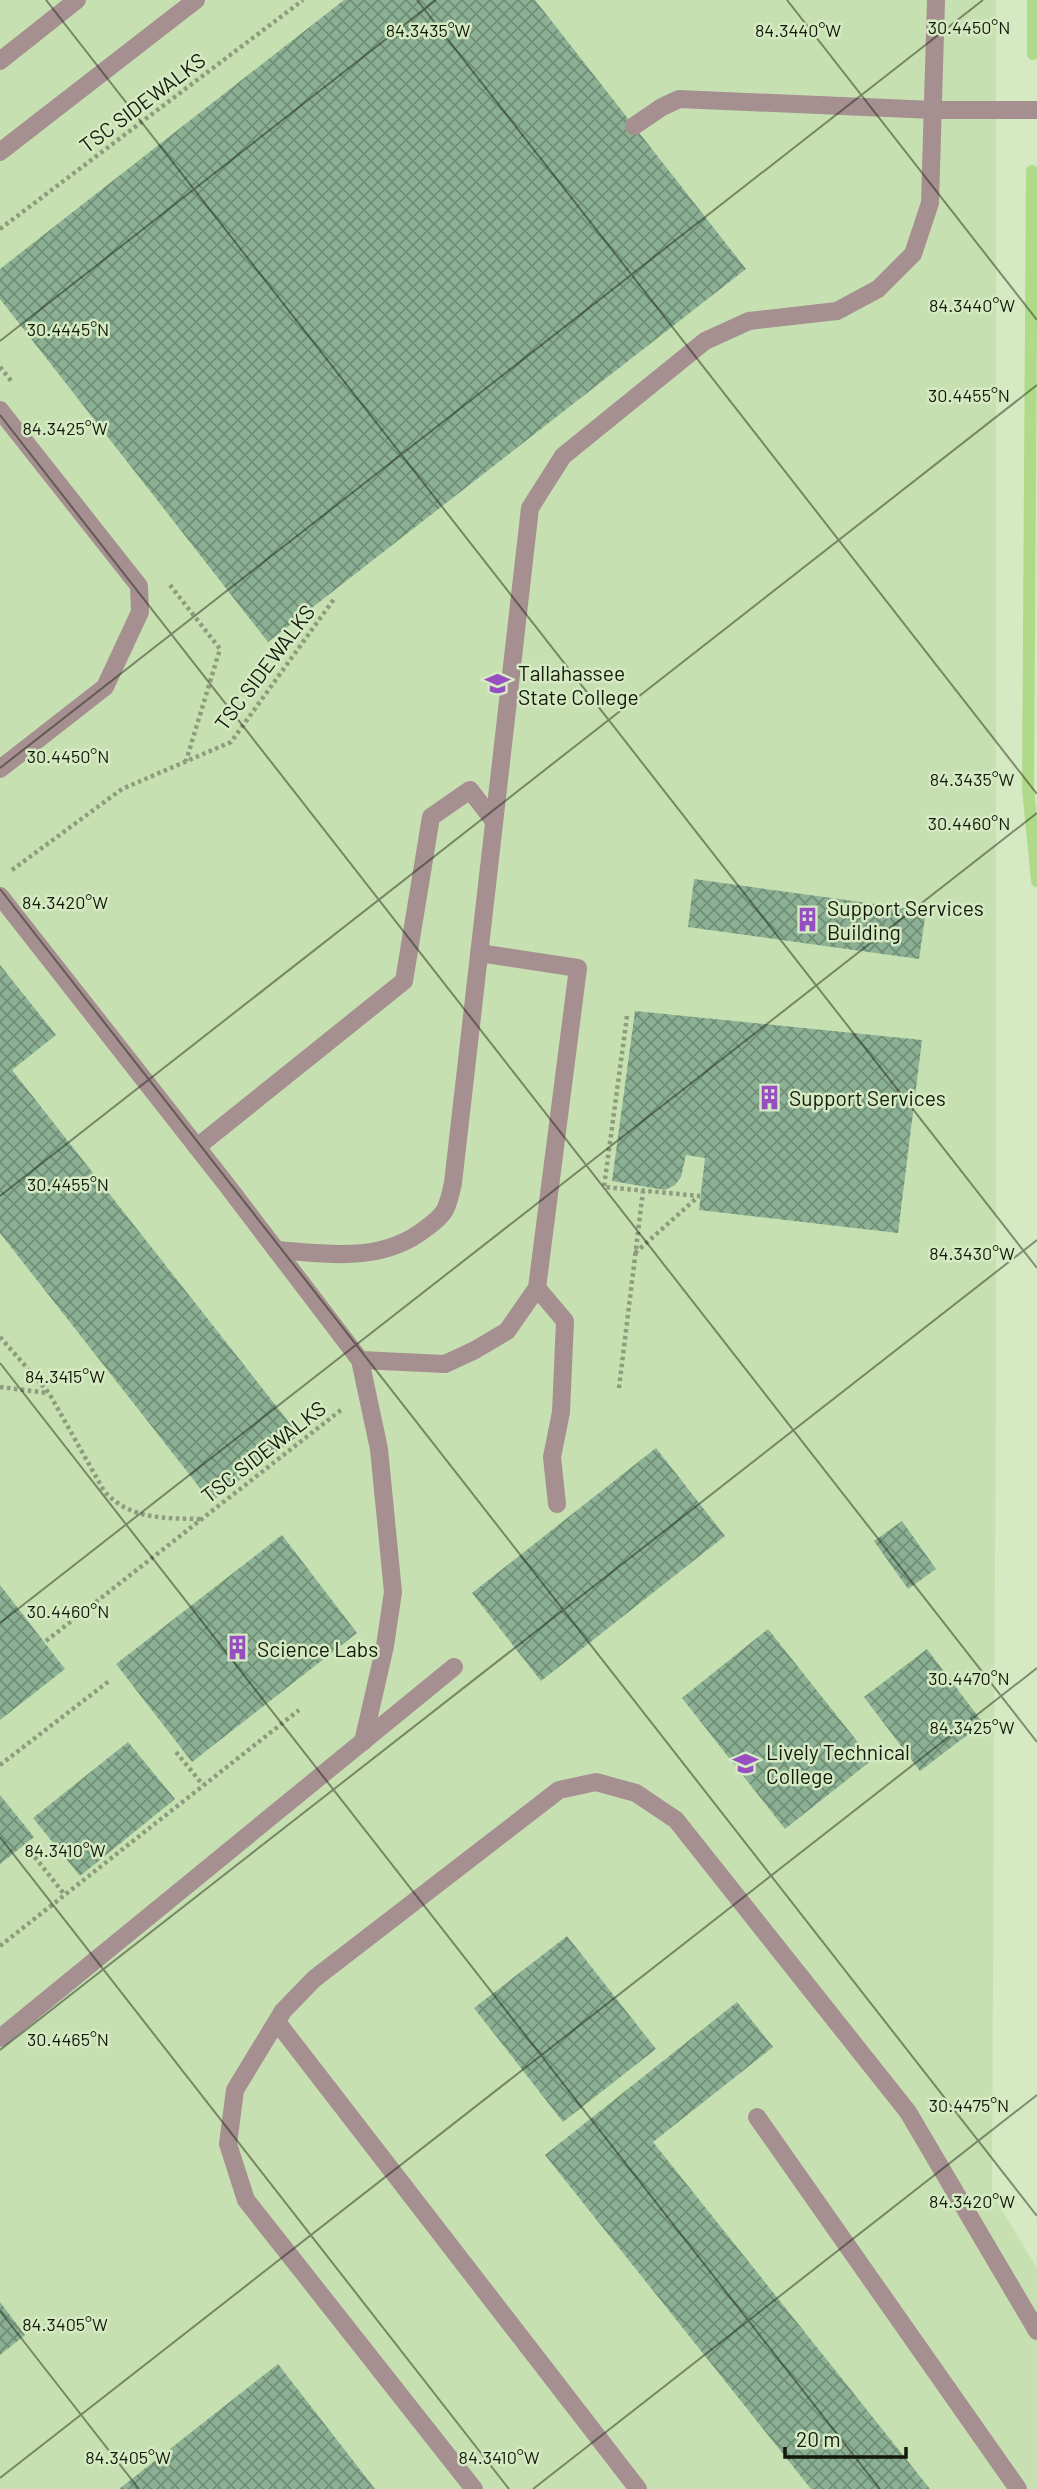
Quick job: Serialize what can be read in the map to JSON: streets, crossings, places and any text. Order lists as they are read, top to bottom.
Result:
{
  "streets": {
    "path": ["TSC SIDEWALKS"]
  },
  "places": {
    "school or university": ["Tallahassee State College", "Lively Technical College"],
    "building": ["Support Services Building", "Support Services", "Science Labs"]
  },
  "scale_bar": "20 m",
  "coordinates": [
    "30.4450°N",
    "84.3440°W",
    "84.3435°W",
    "30.4445°N",
    "30.4455°N",
    "84.3425°W",
    "30.4460°N",
    "84.3420°W",
    "84.3430°W",
    "84.3415°W",
    "30.4470°N",
    "84.3410°W",
    "30.4465°N",
    "30.4475°N",
    "84.3405°W"
  ]
}
